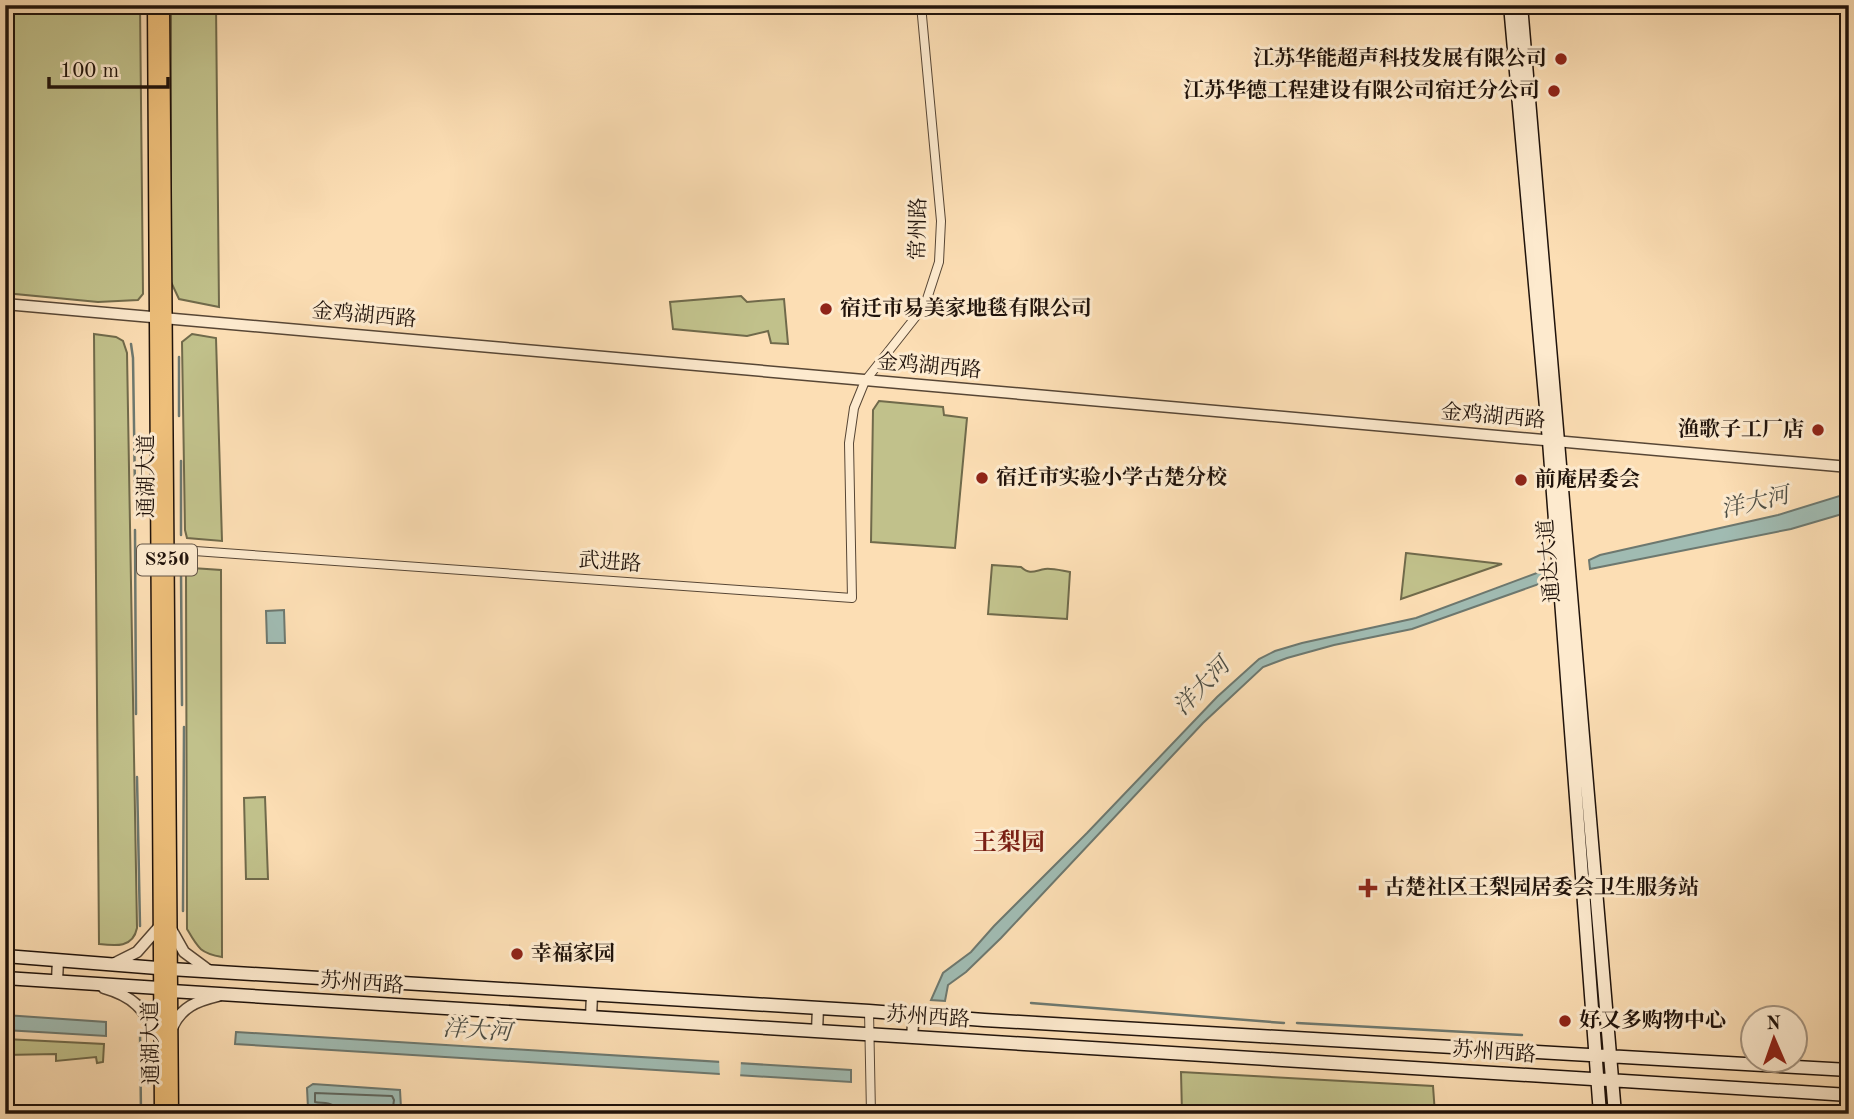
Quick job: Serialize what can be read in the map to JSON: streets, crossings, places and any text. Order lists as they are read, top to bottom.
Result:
{
  "streets": {
    "main road": [
      "通湖大道",
      "S250",
      "通达大道",
      "苏州西路"
    ],
    "street": ["常州路", "金鸡湖西路", "武进路"]
  },
  "crossings": [
    ["常州路", "金鸡湖西路"],
    ["常州路", "武进路"],
    ["金鸡湖西路", "通湖大道"],
    ["金鸡湖西路", "通达大道"],
    ["通湖大道", "武进路"],
    ["通湖大道", "苏州西路"],
    ["通达大道", "苏州西路"]
  ],
  "districts": ["王梨园"],
  "water": ["洋大河"],
  "places": {
    "other": [
      "江苏华能超声科技发展有限公司",
      "江苏华德工程建设有限公司宿迁分公司",
      "宿迁市易美家地毯有限公司",
      "渔歌子工厂店",
      "宿迁市实验小学古楚分校",
      "前庵居委会",
      "幸福家园",
      "好又多购物中心"
    ],
    "health": ["古楚社区王梨园居委会卫生服务站"]
  },
  "scale_bar": "100 m",
  "north": "top"
}
